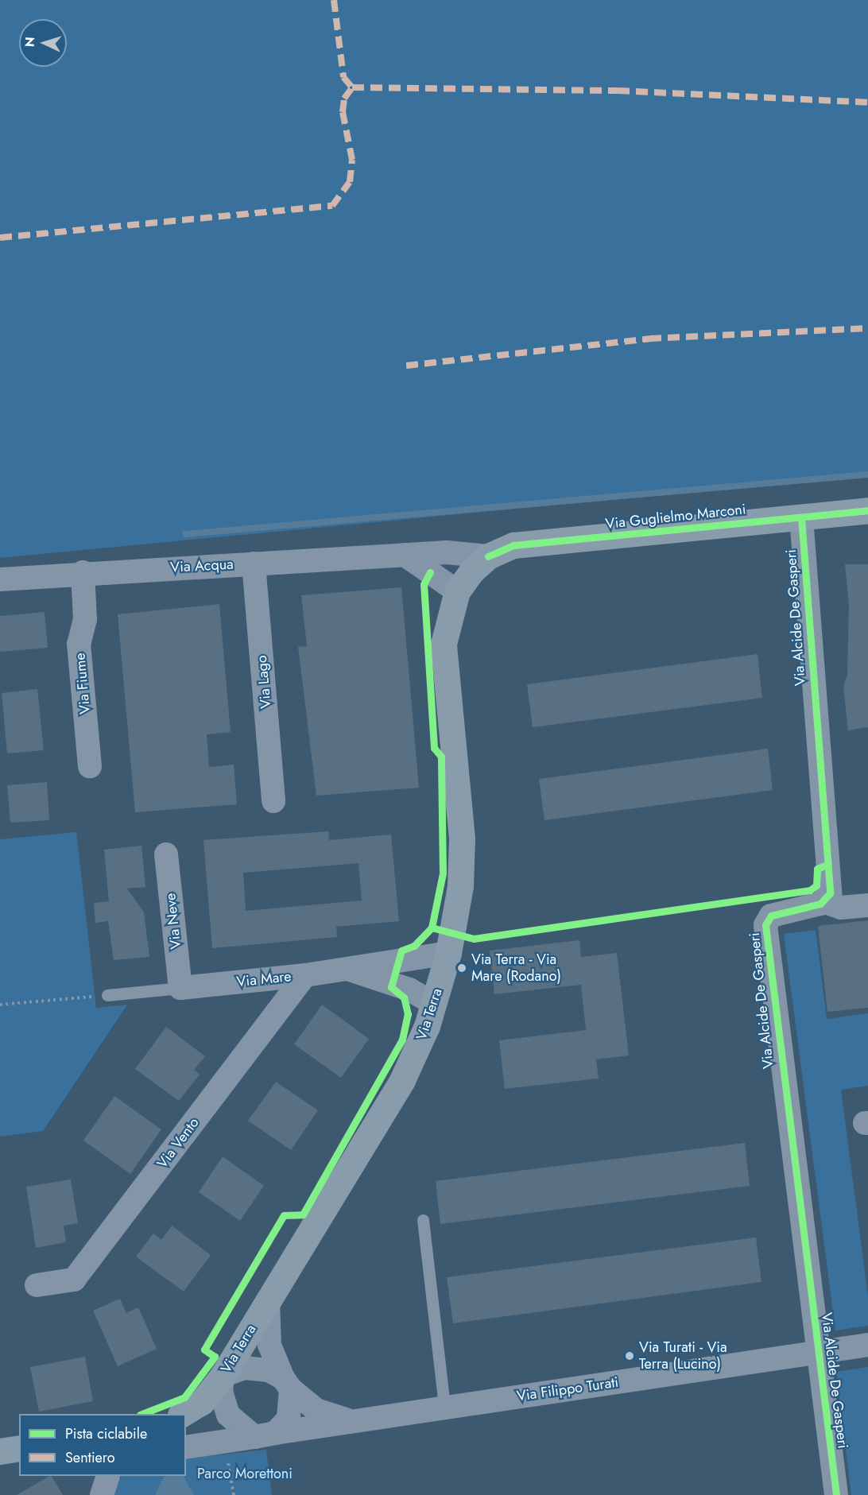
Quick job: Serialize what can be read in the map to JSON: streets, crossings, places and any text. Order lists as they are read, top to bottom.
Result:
{
  "streets": {
    "street": [
      "Via Guglielmo Marconi",
      "Via Acqua",
      "Via Alcide De Gasperi",
      "Via Lago",
      "Via Fiume",
      "Via Neve",
      "Via Mare",
      "Via Terra",
      "Via Vento",
      "Via Filippo Turati"
    ]
  },
  "crossings": [
    ["Via Guglielmo Marconi", "Via Acqua"],
    ["Via Guglielmo Marconi", "Via Alcide De Gasperi"],
    ["Via Guglielmo Marconi", "Via Terra"],
    ["Via Acqua", "Via Lago"],
    ["Via Acqua", "Via Fiume"],
    ["Via Acqua", "Via Terra"],
    ["Via Alcide De Gasperi", "Via Filippo Turati"],
    ["Via Neve", "Via Mare"],
    ["Via Mare", "Via Terra"],
    ["Via Mare", "Via Vento"],
    ["Via Terra", "Via Filippo Turati"]
  ],
  "parks": ["Parco Morettoni"],
  "places": ["Via Terra - Via Mare (Rodano)", "Via Turati - Via Terra (Lucino)"],
  "legend": ["Pista ciclabile", "Sentiero"],
  "north": "left"
}
